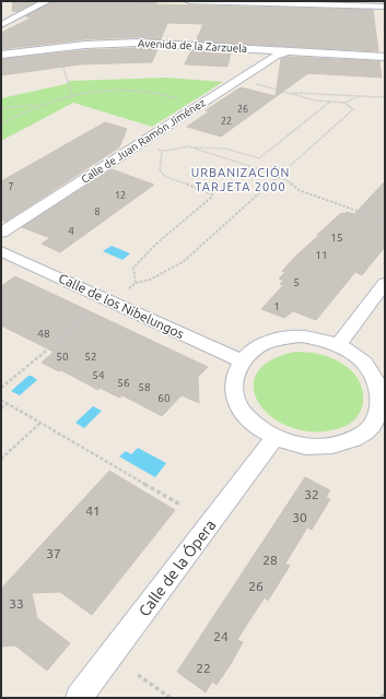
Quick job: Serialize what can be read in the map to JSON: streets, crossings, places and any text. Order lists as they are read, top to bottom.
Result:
{
  "streets": {
    "street": [
      "Avenida de la Zarzuela",
      "Calle de Juan Ramón Jiménez",
      "Calle de los Nibelungos",
      "Calle de la Ópera"
    ]
  },
  "crossings": [
    ["Avenida de la Zarzuela", "Calle de Juan Ramón Jiménez"],
    ["Calle de los Nibelungos", "Calle de la Ópera"]
  ],
  "districts": ["URBANIZACIÓN TARJETA 2000"],
  "house_numbers": [
    "26",
    "22",
    "7",
    "12",
    "8",
    "4",
    "15",
    "11",
    "5",
    "1",
    "48",
    "50",
    "52",
    "54",
    "56",
    "58",
    "60",
    "32",
    "41",
    "30",
    "37",
    "28",
    "26",
    "33",
    "24",
    "22"
  ]
}
